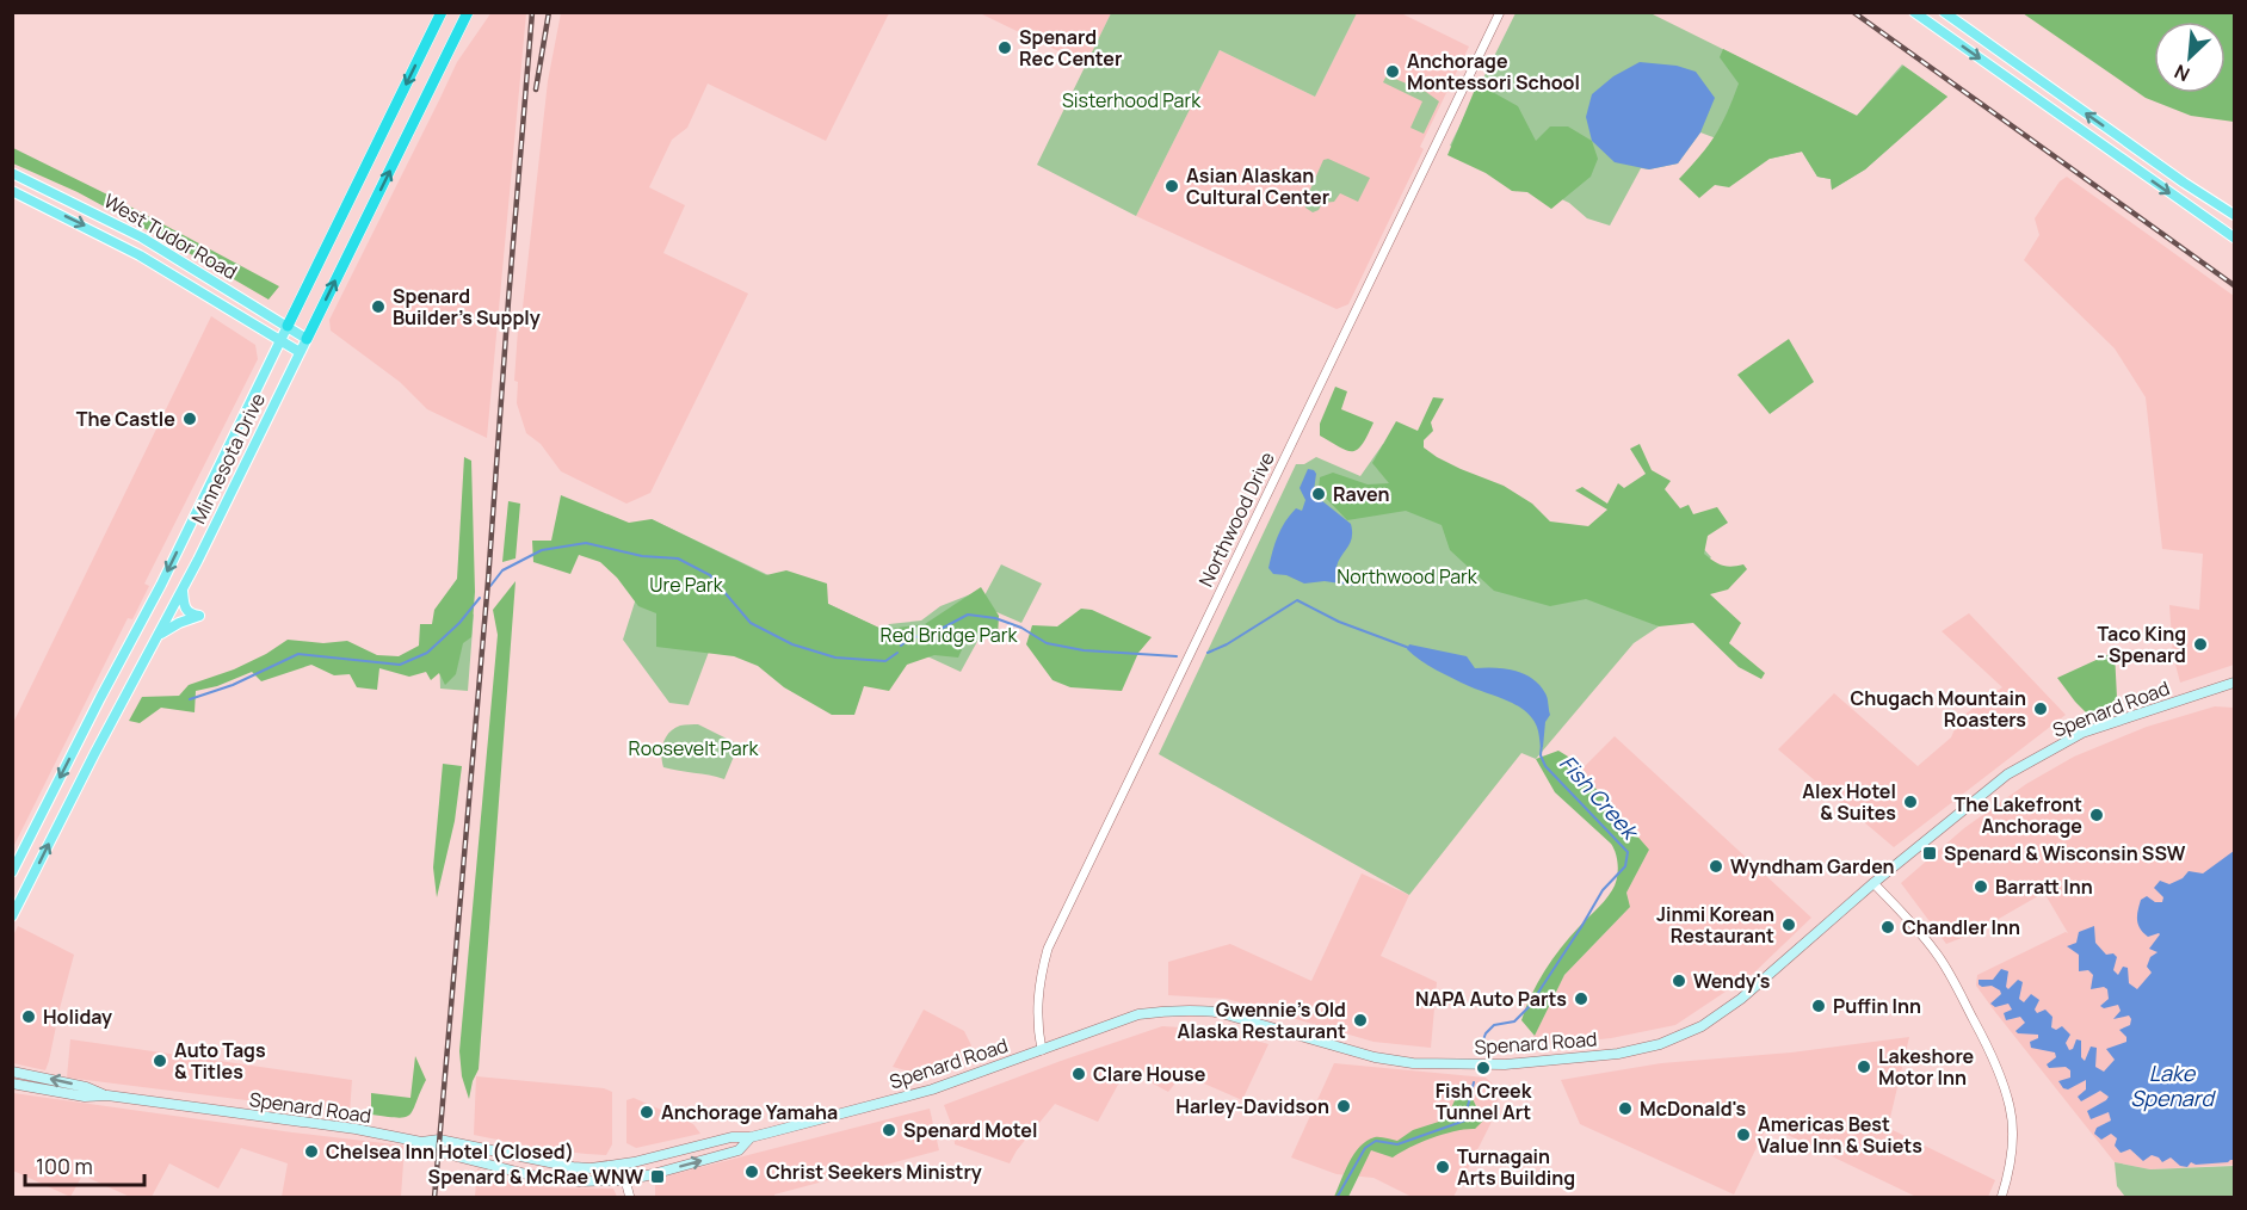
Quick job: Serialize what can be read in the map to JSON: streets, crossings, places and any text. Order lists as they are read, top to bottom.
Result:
{
  "streets": {
    "highway": ["Minnesota Drive"],
    "main road": ["West Tudor Road", "Spenard Road"],
    "street": ["Northwood Drive"]
  },
  "crossings": [
    ["West Tudor Road", "Minnesota Drive"],
    ["Northwood Drive", "Spenard Road"]
  ],
  "water": ["Fish Creek", "Lake Spenard"],
  "parks": [
    "Sisterhood Park",
    "Northwood Park",
    "Ure Park",
    "Red Bridge Park",
    "Roosevelt Park"
  ],
  "places": {
    "other": [
      "Spenard Rec Center",
      "Anchorage Montessori School",
      "Asian Alaskan Cultural Center",
      "Spenard Builder's Supply",
      "The Castle",
      "Raven",
      "Taco King - Spenard",
      "Chugach Mountain Roasters",
      "Alex Hotel & Suites",
      "The Lakefront Anchorage",
      "Wyndham Garden",
      "Barratt Inn",
      "Jinmi Korean Restaurant",
      "Chandler Inn",
      "Wendy's",
      "NAPA Auto Parts",
      "Puffin Inn",
      "Holiday",
      "Gwennie's Old Alaska Restaurant",
      "Auto Tags & Titles",
      "Lakeshore Motor Inn",
      "Fish Creek Tunnel Art",
      "Clare House",
      "Harley-Davidson",
      "McDonald's",
      "Anchorage Yamaha",
      "Spenard Motel",
      "Americas Best Value Inn & Suiets",
      "Chelsea Inn Hotel (Closed)",
      "Turnagain Arts Building",
      "Christ Seekers Ministry"
    ],
    "transit": ["Spenard & Wisconsin SSW", "Spenard & McRae WNW"]
  },
  "scale_bar": "100 m",
  "north": "bottom left"
}
